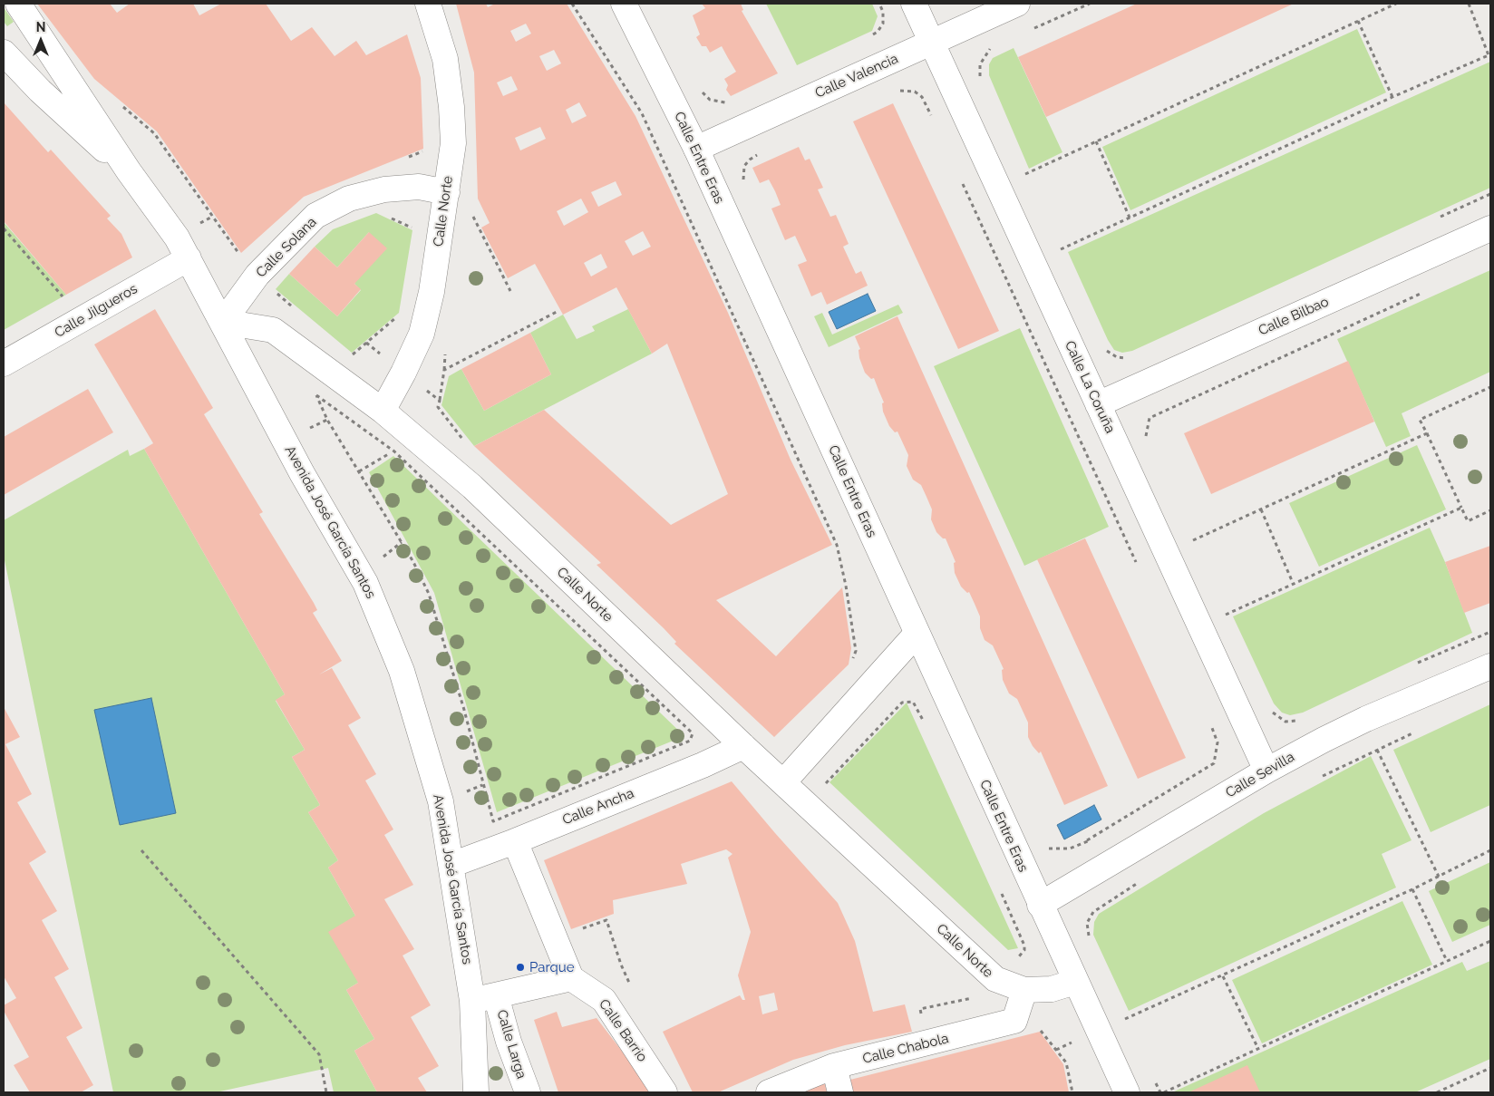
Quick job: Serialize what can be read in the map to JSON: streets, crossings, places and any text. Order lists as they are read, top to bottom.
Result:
{
  "streets": {
    "street": [
      "Calle Valencia",
      "Calle Entre Eras",
      "Calle Norte",
      "Calle Solana",
      "Calle Jilgueros",
      "Calle Bilbao",
      "Calle La Coruña",
      "Avenida José García Santos",
      "Calle Sevilla",
      "Calle Ancha",
      "Calle Barrio",
      "Calle Larga",
      "Calle Chabola"
    ]
  },
  "crossings": [
    ["Calle Valencia", "Calle Entre Eras"],
    ["Calle Valencia", "Calle La Coruña"],
    ["Calle Entre Eras", "Calle Norte"],
    ["Calle Entre Eras", "Calle Sevilla"],
    ["Calle Norte", "Calle Solana"],
    ["Calle Norte", "Avenida José García Santos"],
    ["Calle Norte", "Calle Ancha"],
    ["Calle Norte", "Calle Chabola"],
    ["Calle Solana", "Avenida José García Santos"],
    ["Calle Jilgueros", "Avenida José García Santos"],
    ["Calle Bilbao", "Calle La Coruña"],
    ["Calle La Coruña", "Calle Sevilla"],
    ["Avenida José García Santos", "Calle Ancha"]
  ],
  "places": ["Parque"],
  "north": "top"
}
